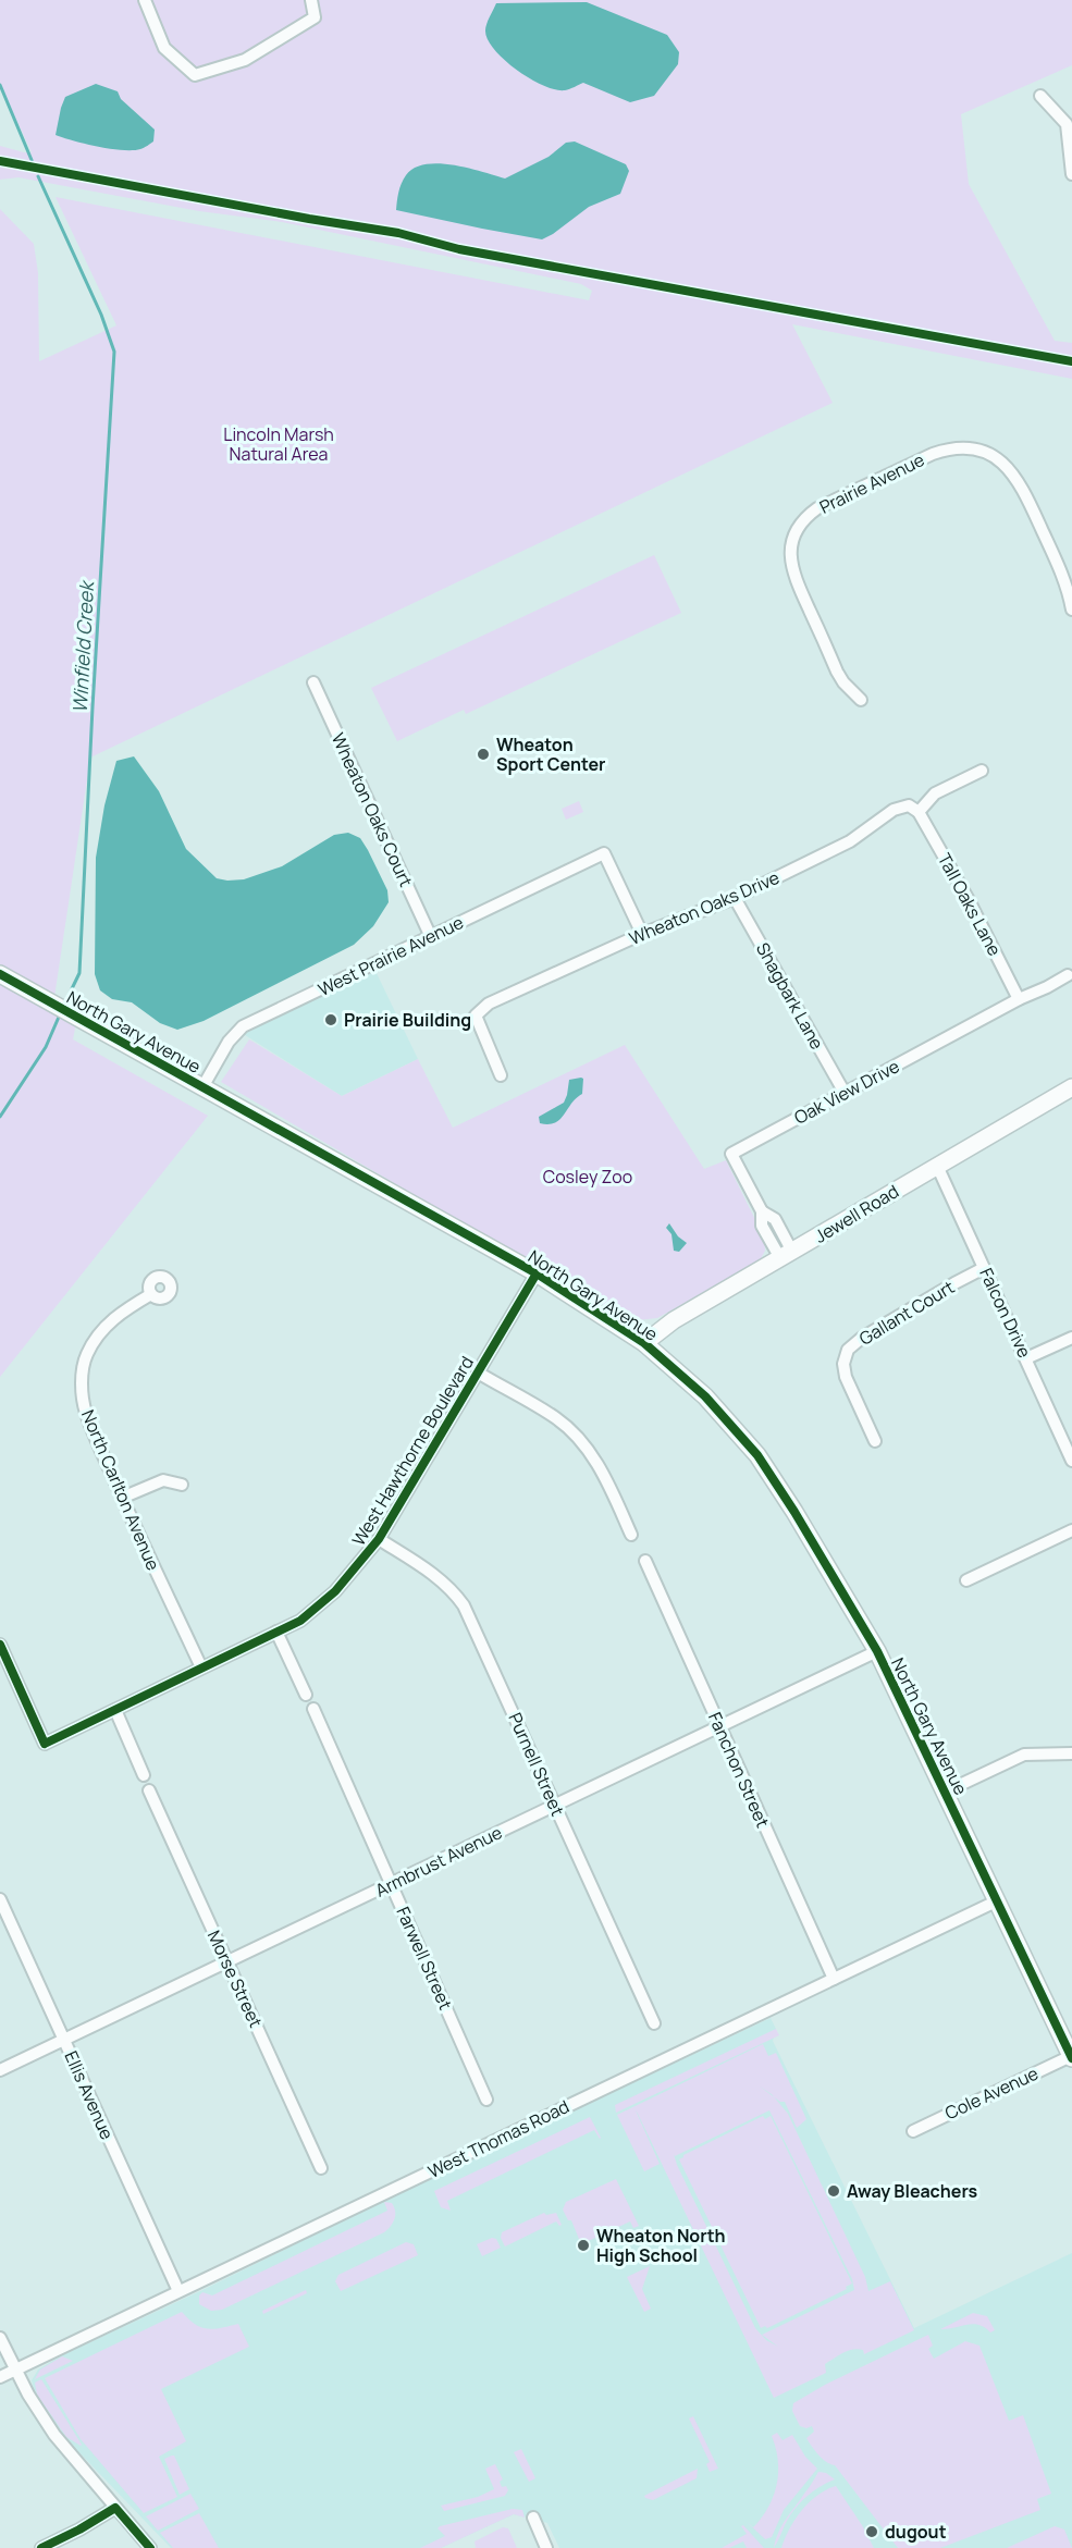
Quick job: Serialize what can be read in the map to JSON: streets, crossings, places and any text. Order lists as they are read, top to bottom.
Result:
{
  "streets": {
    "street": [
      "Prairie Avenue",
      "Wheaton Oaks Court",
      "Tall Oaks Lane",
      "Wheaton Oaks Drive",
      "West Prairie Avenue",
      "Shagbark Lane",
      "North Gary Avenue",
      "Oak View Drive",
      "Jewell Road",
      "Gallant Court",
      "Falcon Drive",
      "West Hawthorne Boulevard",
      "North Carlton Avenue",
      "Purnell Street",
      "Fanchon Street",
      "Armbrust Avenue",
      "Farwell Street",
      "Morse Street",
      "Cole Avenue",
      "Ellis Avenue",
      "West Thomas Road"
    ]
  },
  "crossings": [
    ["Wheaton Oaks Court", "West Prairie Avenue"],
    ["Tall Oaks Lane", "Wheaton Oaks Drive"],
    ["Tall Oaks Lane", "Oak View Drive"],
    ["Wheaton Oaks Drive", "West Prairie Avenue"],
    ["Wheaton Oaks Drive", "Shagbark Lane"],
    ["West Prairie Avenue", "North Gary Avenue"],
    ["Shagbark Lane", "Oak View Drive"],
    ["North Gary Avenue", "Jewell Road"],
    ["North Gary Avenue", "West Hawthorne Boulevard"],
    ["North Gary Avenue", "Armbrust Avenue"],
    ["North Gary Avenue", "Cole Avenue"],
    ["North Gary Avenue", "West Thomas Road"],
    ["Oak View Drive", "Jewell Road"],
    ["Jewell Road", "Falcon Drive"],
    ["Gallant Court", "Falcon Drive"],
    ["West Hawthorne Boulevard", "North Carlton Avenue"],
    ["West Hawthorne Boulevard", "Purnell Street"],
    ["Purnell Street", "Armbrust Avenue"],
    ["Fanchon Street", "Armbrust Avenue"],
    ["Fanchon Street", "West Thomas Road"],
    ["Armbrust Avenue", "Farwell Street"],
    ["Armbrust Avenue", "Morse Street"],
    ["Armbrust Avenue", "Ellis Avenue"],
    ["Ellis Avenue", "West Thomas Road"]
  ],
  "water": ["Winfield Creek"],
  "parks": ["Lincoln Marsh Natural Area", "Cosley Zoo"],
  "places": [
    "Wheaton Sport Center",
    "Prairie Building",
    "Away Bleachers",
    "Wheaton North High School",
    "dugout"
  ]
}
